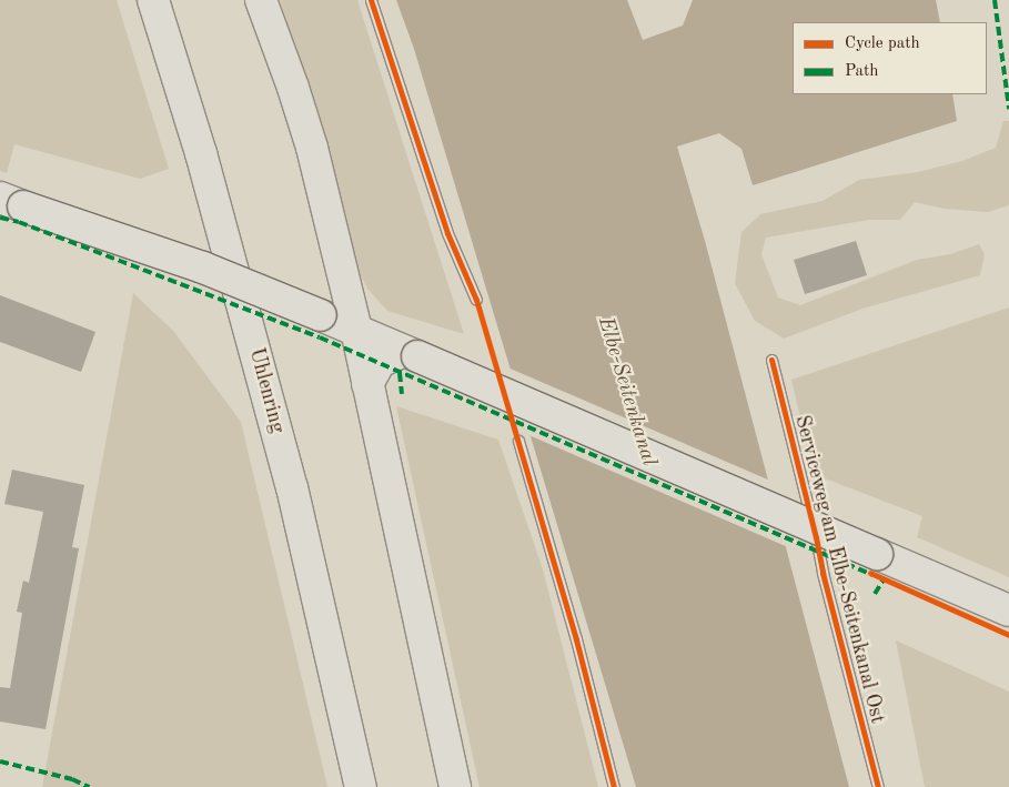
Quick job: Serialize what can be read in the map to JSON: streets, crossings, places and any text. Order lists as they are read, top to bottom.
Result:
{
  "streets": {
    "main road": ["Uhlenring"],
    "lane": ["Serviceweg am Elbe-Seitenkanal Ost"]
  },
  "water": ["Elbe-Seitenkanal"],
  "legend": ["Cycle path", "Path"]
}
